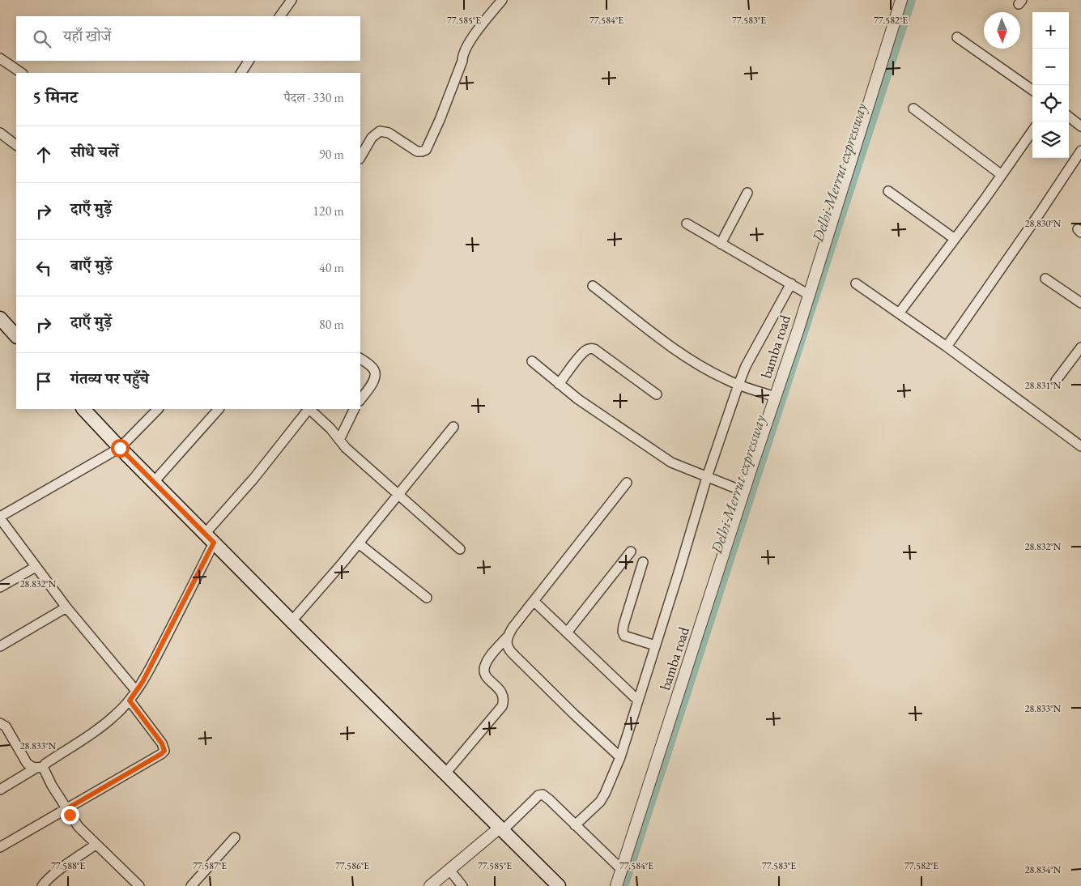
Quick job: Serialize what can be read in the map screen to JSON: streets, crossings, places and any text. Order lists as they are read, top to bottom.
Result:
{
  "streets": {
    "street": ["bamba road"]
  },
  "water": ["Delhi Merrut expressway"],
  "north": "bottom",
  "page": {
    "map_buttons": ["+", "−"],
    "search": "यहाँ खोजें",
    "heading": ["5 मिनट", "पैदल · 330 m"],
    "list": [
      ["सीधे चलें", "90 m"],
      ["दाएँ मुड़ें", "120 m"],
      ["बाएँ मुड़ें", "40 m"],
      ["दाएँ मुड़ें", "80 m"],
      "गंतव्य पर पहुँचे"
    ]
  },
  "coordinates": [
    "77.585°E",
    "77.584°E",
    "77.583°E",
    "77.582°E",
    "28.830°N",
    "28.831°N",
    "28.832°N",
    "28.833°N",
    "77.588°E",
    "77.587°E",
    "77.586°E",
    "28.834°N"
  ]
}
